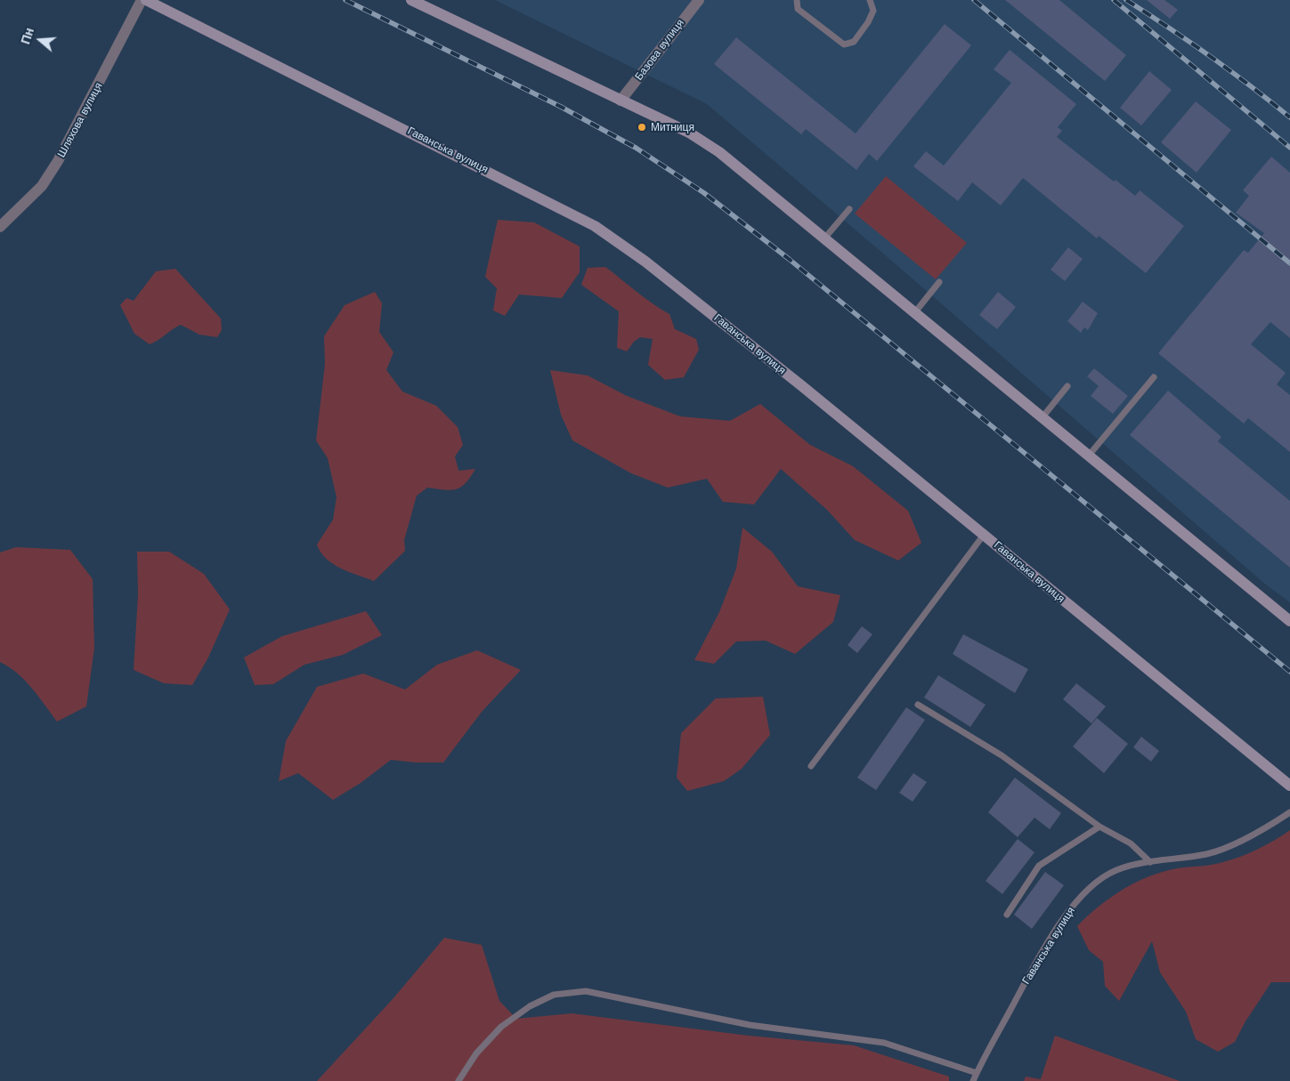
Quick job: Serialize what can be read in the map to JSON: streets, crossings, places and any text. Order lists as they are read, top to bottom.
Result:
{
  "streets": {
    "main road": ["Гаванська вулиця"],
    "street": ["Базова вулиця", "Шляхова вулиця"]
  },
  "places": ["Митниця"],
  "north": "left"
}
